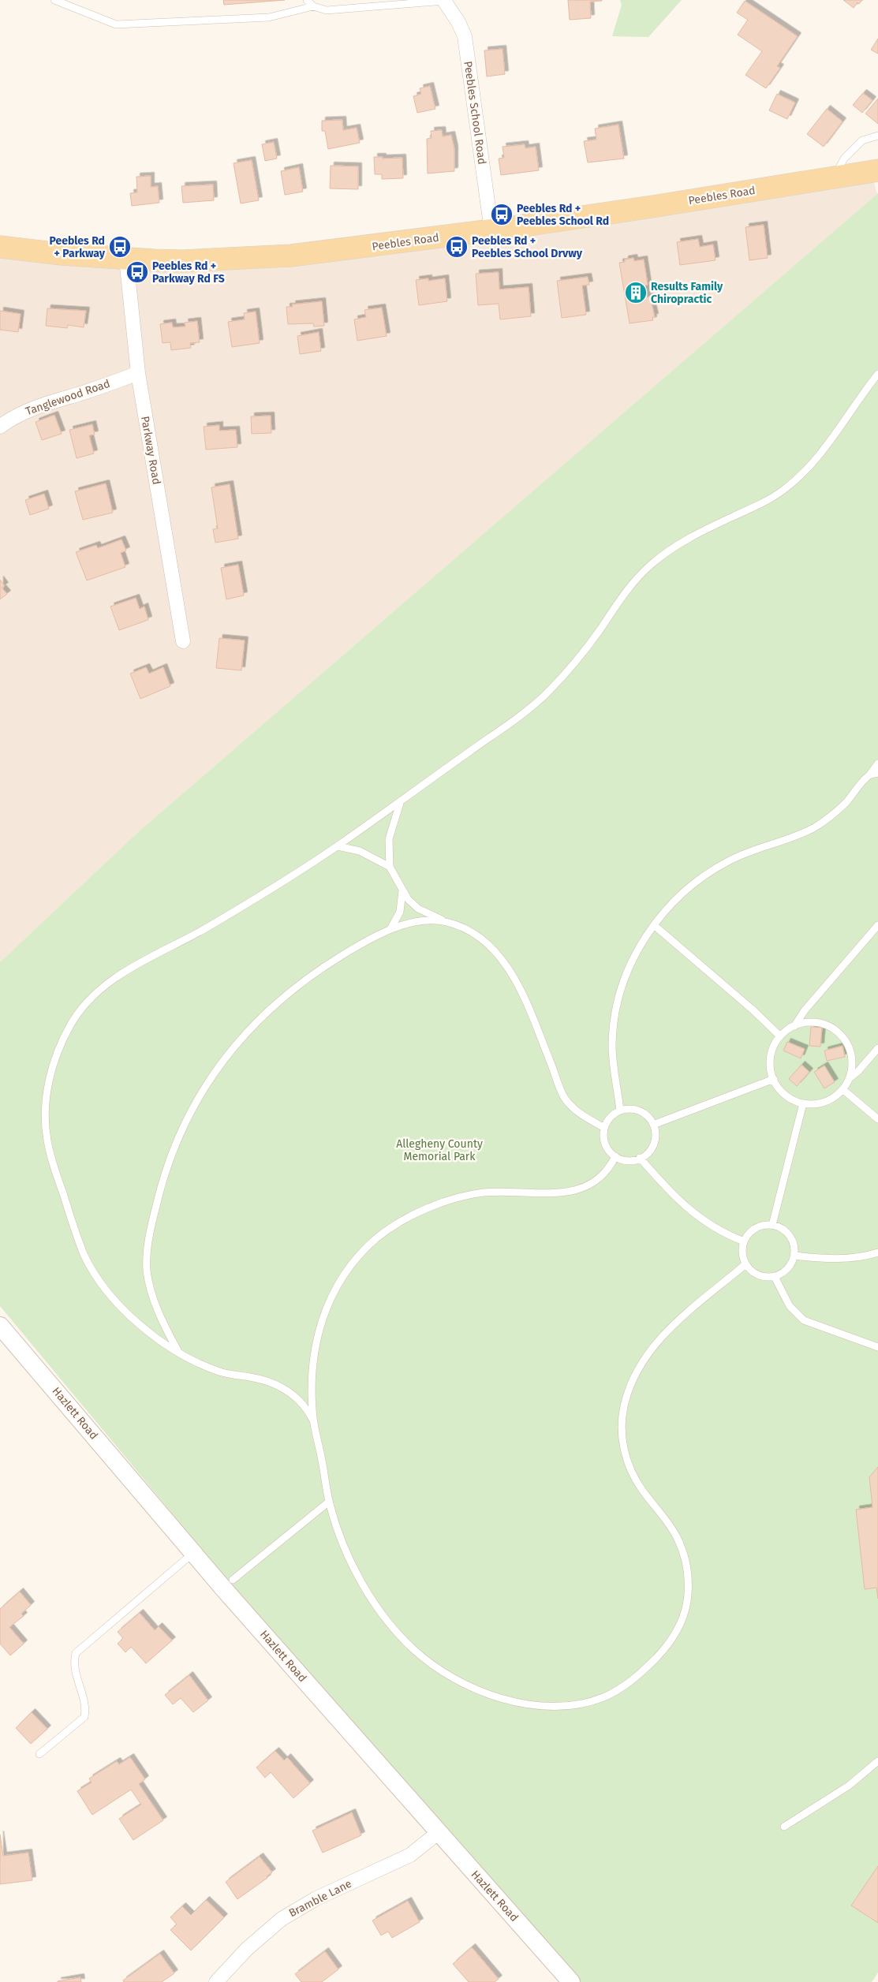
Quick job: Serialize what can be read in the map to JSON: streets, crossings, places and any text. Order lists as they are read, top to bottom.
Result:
{
  "streets": {
    "main road": ["Peebles Road"],
    "street": [
      "Peebles School Road",
      "Tanglewood Road",
      "Parkway Road",
      "Hazlett Road",
      "Bramble Lane"
    ]
  },
  "crossings": [
    ["Peebles School Road", "Peebles Road"],
    ["Peebles Road", "Parkway Road"],
    ["Tanglewood Road", "Parkway Road"],
    ["Hazlett Road", "Bramble Lane"]
  ],
  "parks": ["Allegheny County Memorial Park"],
  "places": {
    "bus stop": [
      "Peebles Rd + Peebles School Rd",
      "Peebles Rd + Parkway",
      "Peebles Rd + Peebles School Drvwy",
      "Peebles Rd + Parkway Rd FS"
    ],
    "building": ["Results Family Chiropractic"]
  }
}
